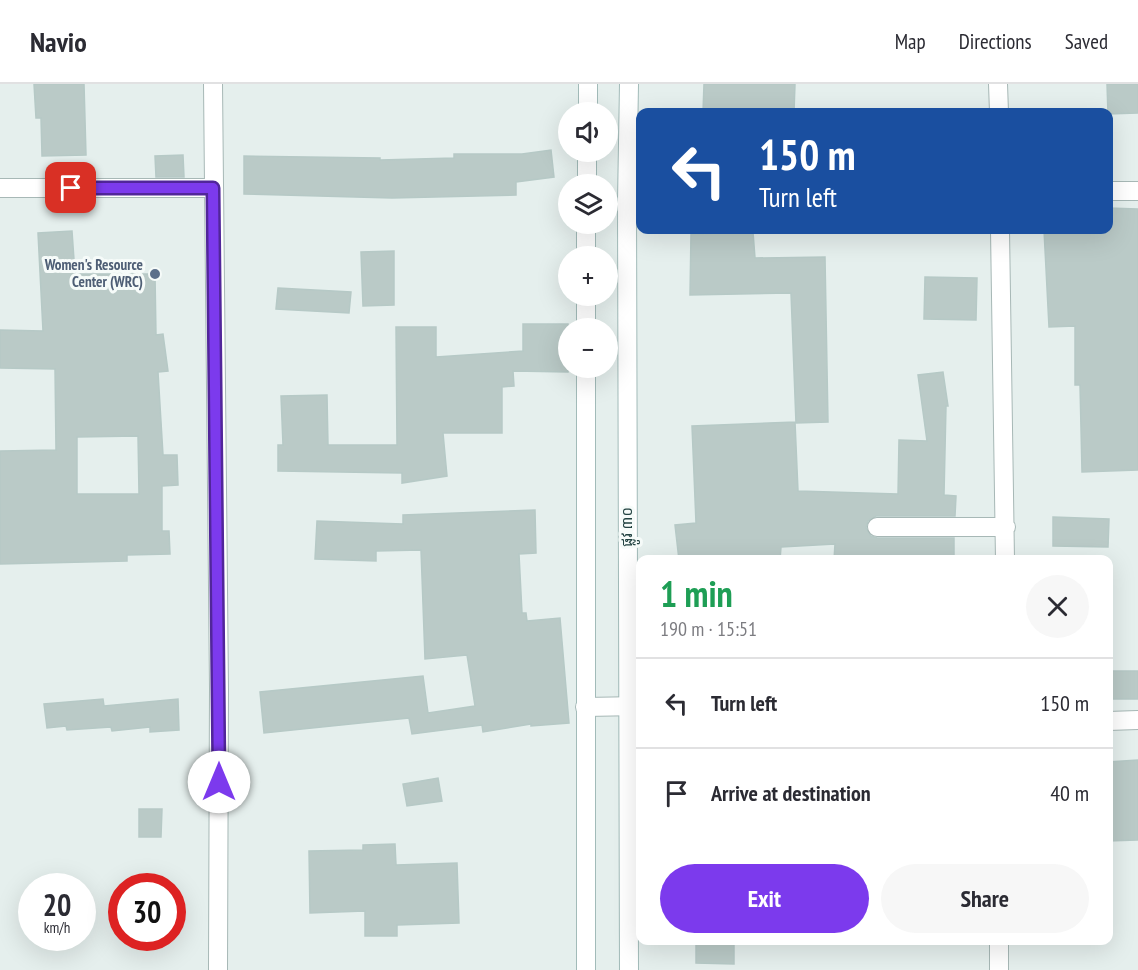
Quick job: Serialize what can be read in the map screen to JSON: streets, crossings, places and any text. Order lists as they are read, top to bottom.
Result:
{
  "streets": {
    "street": ["ផ្លូវ ៣០"]
  },
  "places": ["Women's Resource Center (WRC)"],
  "page": {
    "header": "Navio",
    "nav": ["Map", "Directions", "Saved"],
    "map_buttons": ["+", "−"],
    "turn": ["150 m", "Turn left"],
    "heading": ["1 min", "190 m · 15:51"],
    "list": [
      {
        "name": "Turn left",
        "value": "150 m"
      },
      {
        "name": "Arrive at destination",
        "value": "40 m"
      }
    ],
    "buttons": ["Exit", "Share"],
    "speed": "20 km/h",
    "limit": "30"
  }
}
